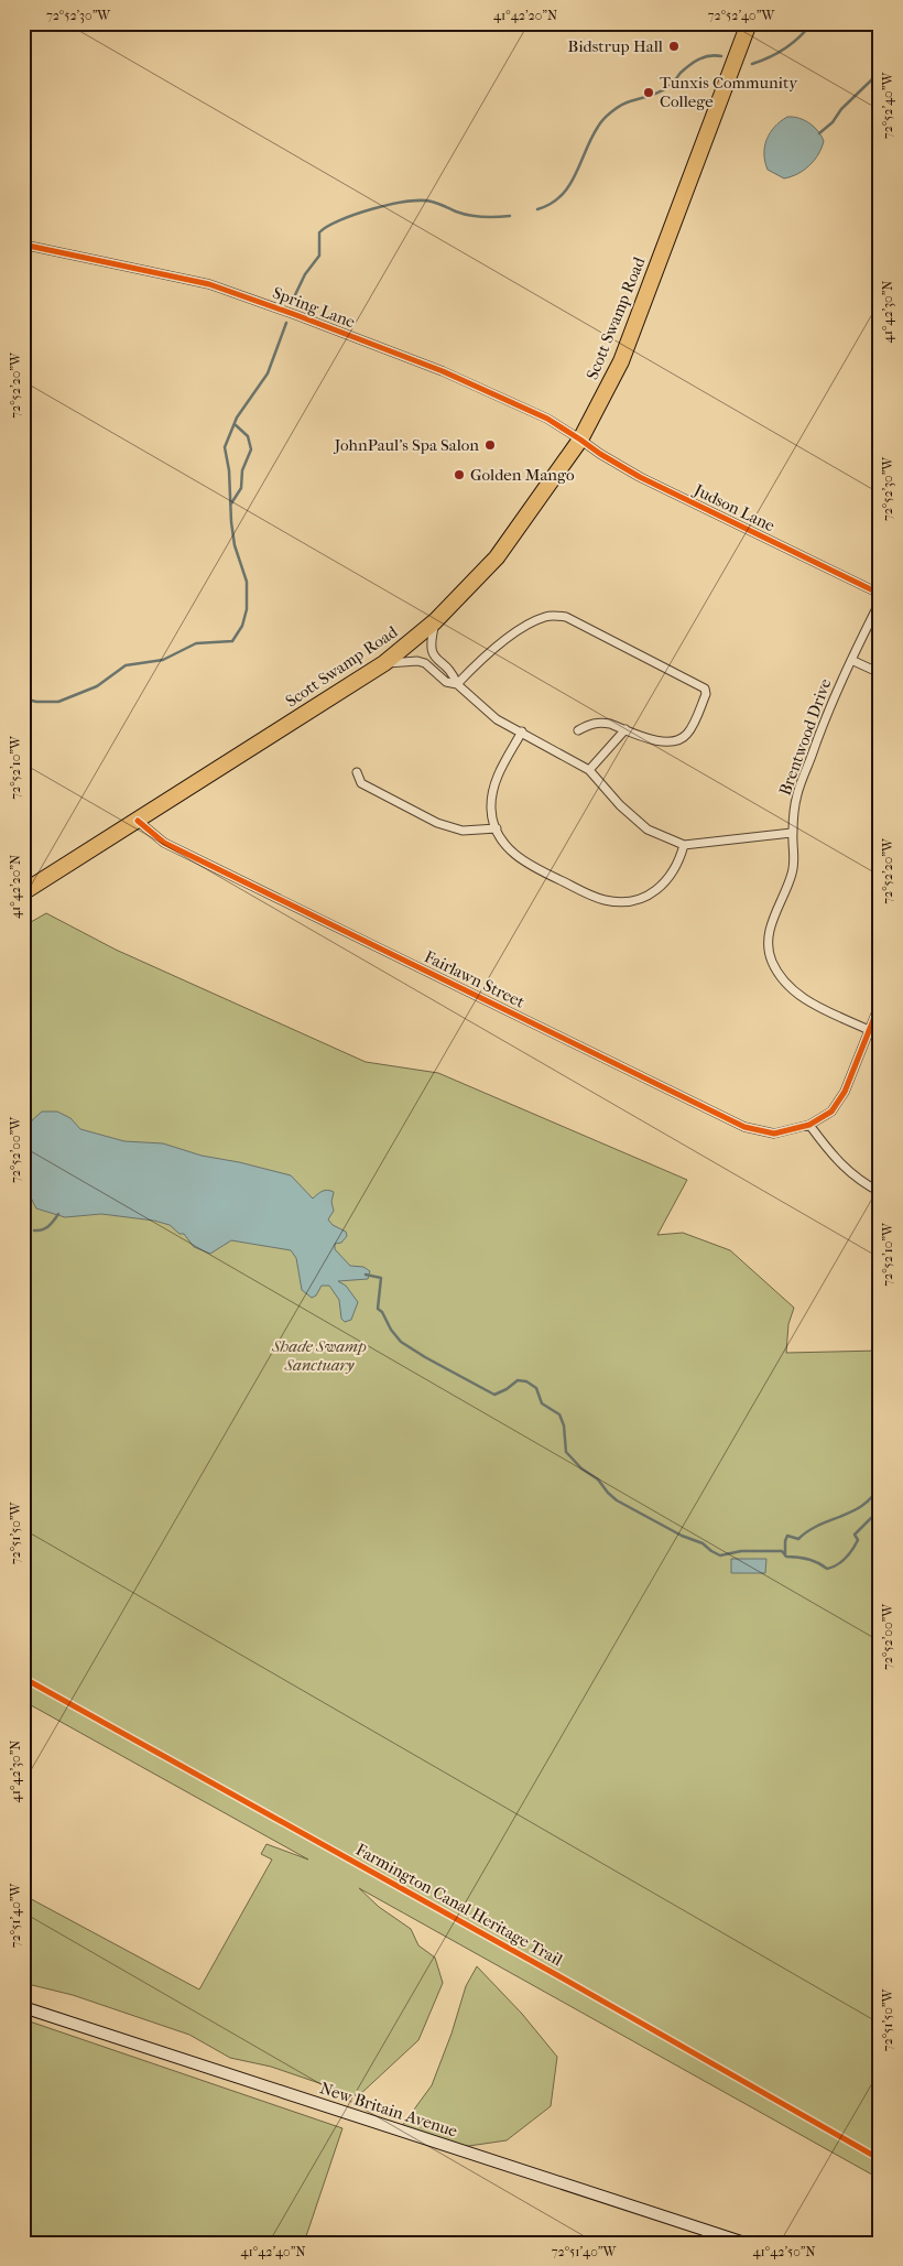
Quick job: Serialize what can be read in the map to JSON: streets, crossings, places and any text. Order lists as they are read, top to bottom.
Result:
{
  "streets": {
    "highway": ["Scott Swamp Road"],
    "street": [
      "Spring Lane",
      "Judson Lane",
      "Brentwood Drive",
      "Fairlawn Street",
      "New Britain Avenue"
    ],
    "cycle path": ["Farmington Canal Heritage Trail"]
  },
  "crossings": [
    ["Spring Lane", "Scott Swamp Road"],
    ["Spring Lane", "Judson Lane"],
    ["Scott Swamp Road", "Judson Lane"],
    ["Scott Swamp Road", "Fairlawn Street"]
  ],
  "parks": ["Shade Swamp Sanctuary"],
  "places": [
    "Bidstrup Hall",
    "Tunxis Community College",
    "JohnPaul's Spa Salon",
    "Golden Mango"
  ],
  "coordinates": [
    "72°52'30\"W",
    "41°42'20\"N",
    "72°52'40\"W",
    "41°42'30\"N",
    "72°52'20\"W",
    "72°52'10\"W",
    "72°52'00\"W",
    "72°51'50\"W",
    "72°51'40\"W",
    "41°42'40\"N",
    "41°42'50\"N"
  ]
}
